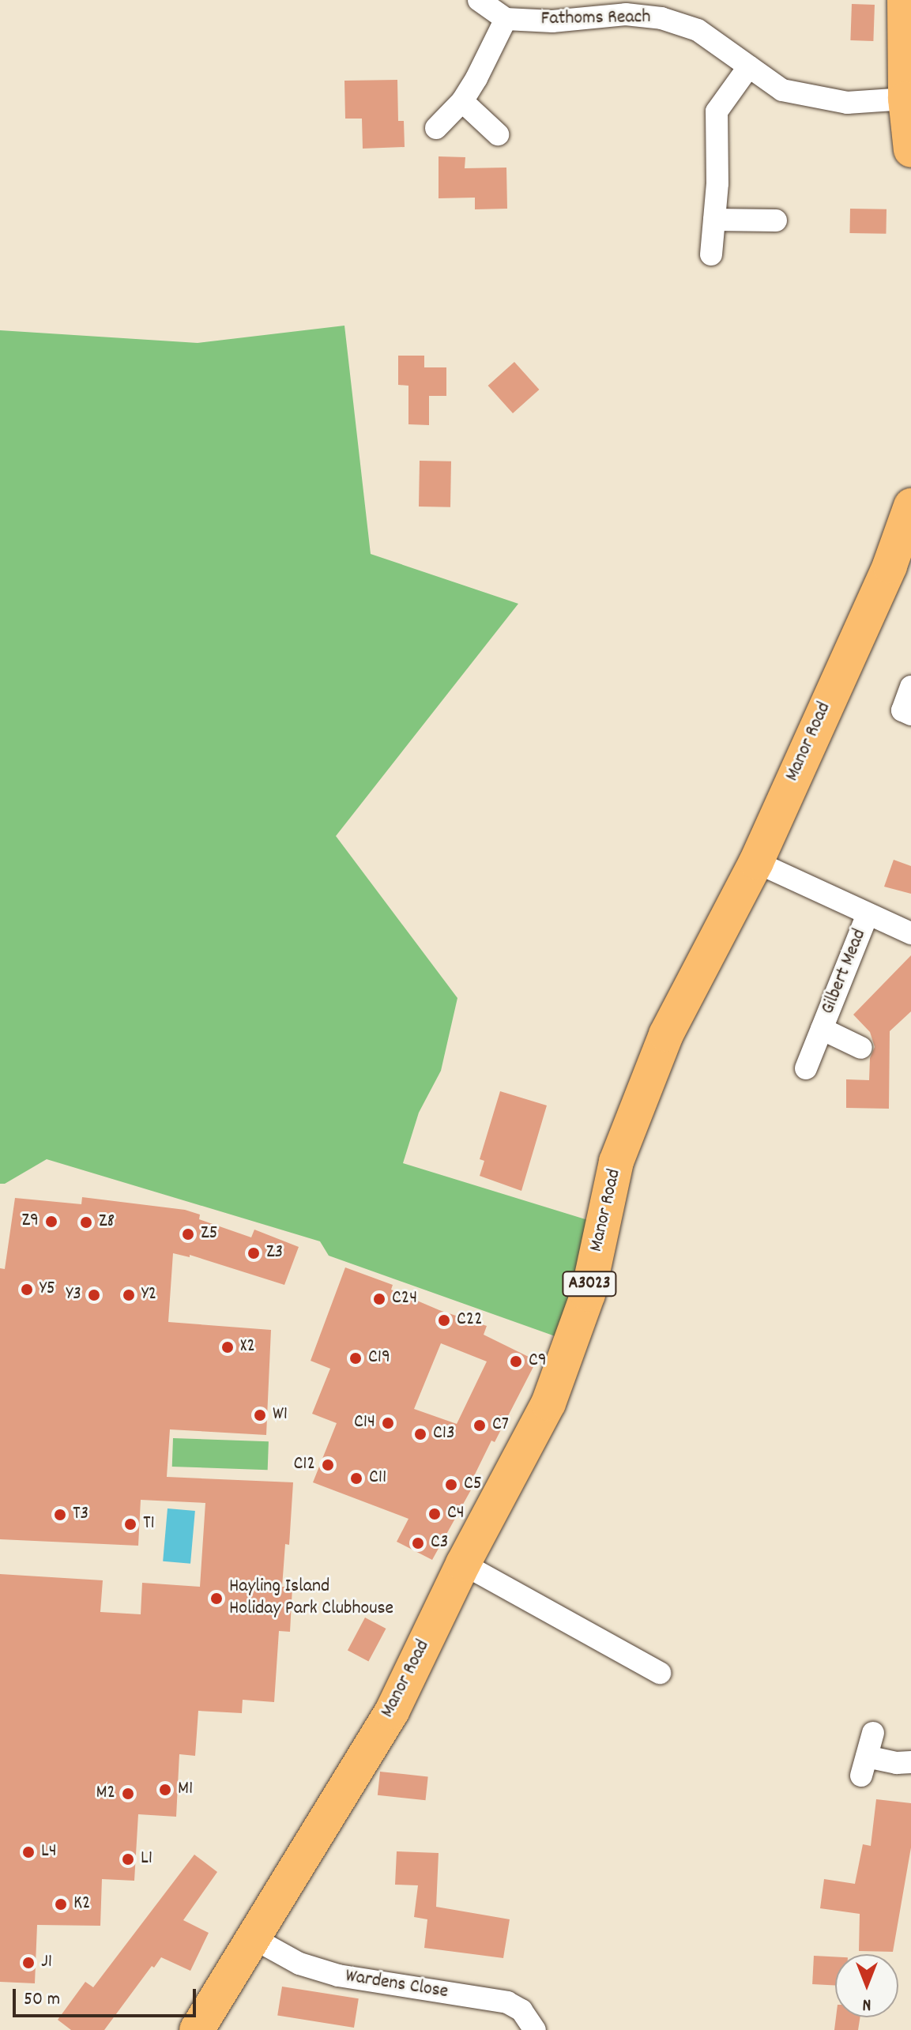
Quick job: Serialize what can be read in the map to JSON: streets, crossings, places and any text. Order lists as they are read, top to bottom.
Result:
{
  "streets": {
    "main road": ["Manor Road", "A3023"],
    "street": ["Fathoms Reach", "Gilbert Mead", "Wardens Close"]
  },
  "crossings": [
    ["Manor Road", "Gilbert Mead"],
    ["Manor Road", "Wardens Close"]
  ],
  "places": [
    "Z9",
    "Z8",
    "Z5",
    "Z3",
    "Y5",
    "Y3",
    "Y2",
    "C24",
    "C22",
    "X2",
    "C19",
    "C9",
    "W1",
    "C14",
    "C7",
    "C13",
    "C12",
    "C11",
    "C5",
    "C4",
    "T3",
    "T1",
    "C3",
    "Hayling Island Holiday Park Clubhouse",
    "M1",
    "M2",
    "L4",
    "L1",
    "K2",
    "J1"
  ],
  "scale_bar": "50 m",
  "north": "bottom"
}
